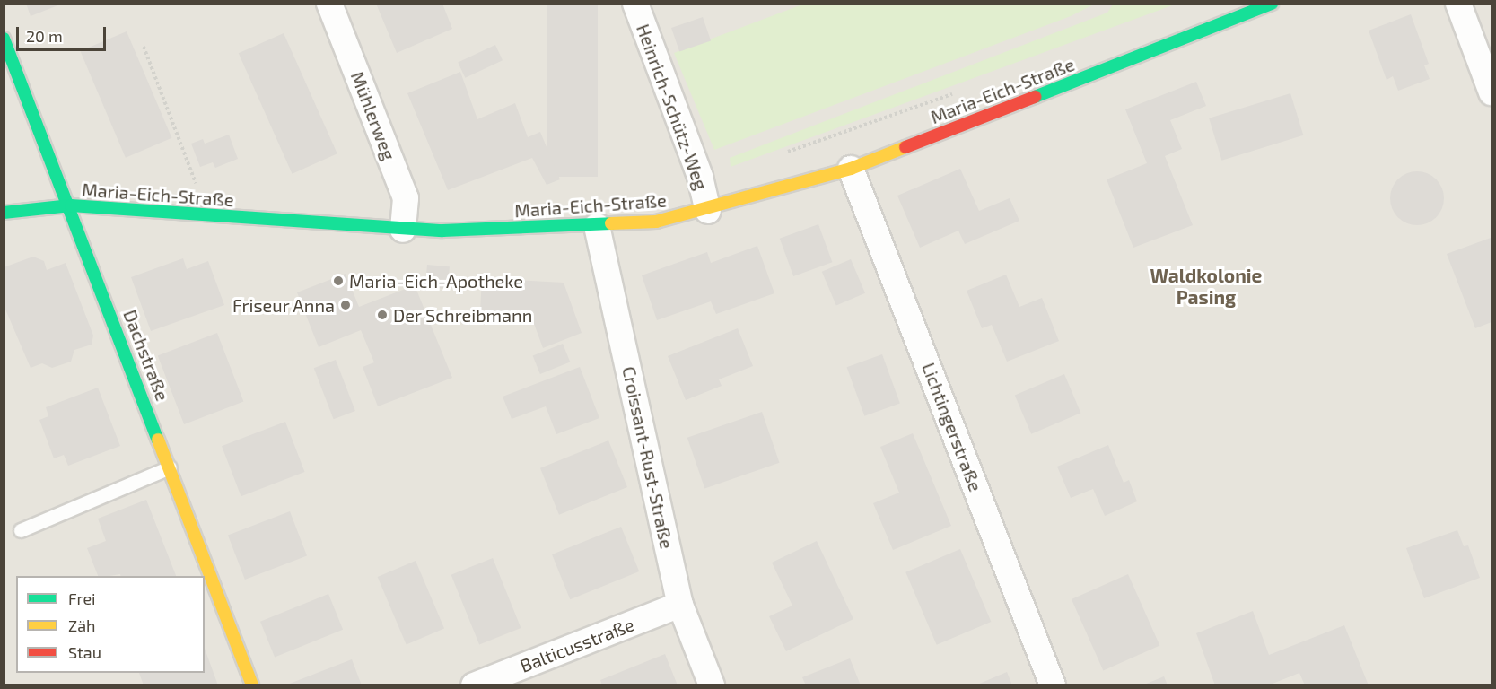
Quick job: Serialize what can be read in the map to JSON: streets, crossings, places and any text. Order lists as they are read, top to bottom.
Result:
{
  "streets": {
    "street": [
      "Maria-Eich-Straße",
      "Heinrich-Schütz-Weg",
      "Mühlerweg",
      "Dachstraße",
      "Lichtingerstraße",
      "Croissant-Rust-Straße",
      "Balticusstraße"
    ]
  },
  "crossings": [
    ["Maria-Eich-Straße", "Heinrich-Schütz-Weg"],
    ["Maria-Eich-Straße", "Mühlerweg"],
    ["Maria-Eich-Straße", "Dachstraße"],
    ["Maria-Eich-Straße", "Lichtingerstraße"],
    ["Maria-Eich-Straße", "Croissant-Rust-Straße"],
    ["Croissant-Rust-Straße", "Balticusstraße"]
  ],
  "districts": ["Waldkolonie Pasing"],
  "places": ["Maria-Eich-Apotheke", "Friseur Anna", "Der Schreibmann"],
  "legend": ["Frei", "Zäh", "Stau"],
  "scale_bar": "20 m"
}
